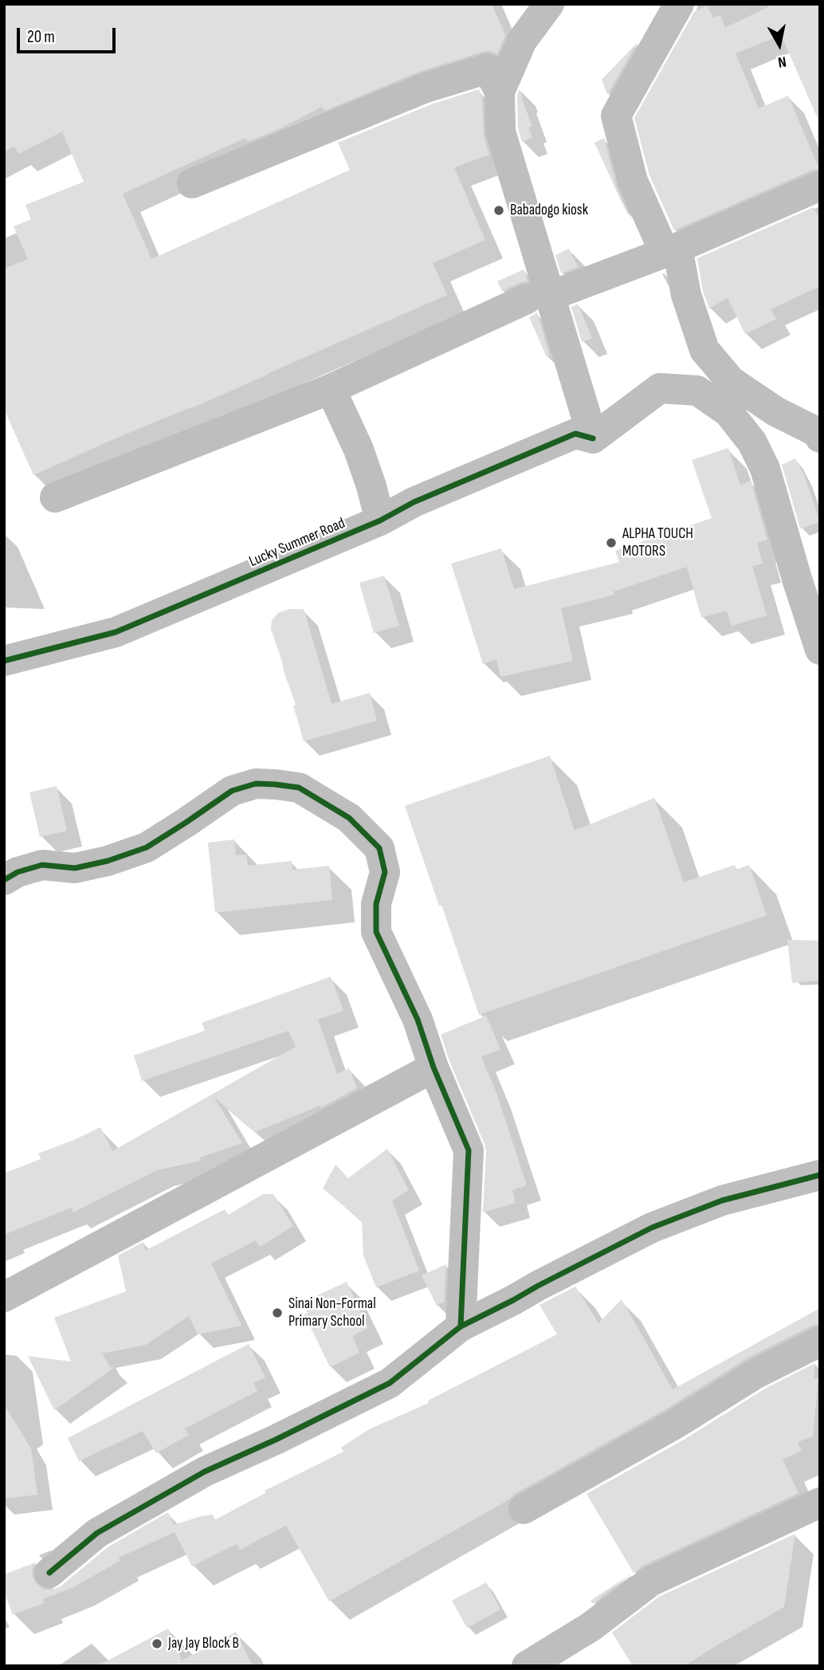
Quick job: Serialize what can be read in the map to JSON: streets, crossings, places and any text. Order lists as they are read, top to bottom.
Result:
{
  "streets": {
    "street": ["Lucky Summer Road"]
  },
  "places": [
    "Babadogo kiosk",
    "ALPHA TOUCH MOTORS",
    "Sinai Non-Formal Primary School",
    "Jay Jay Block B"
  ],
  "scale_bar": "20 m",
  "north": "bottom"
}
